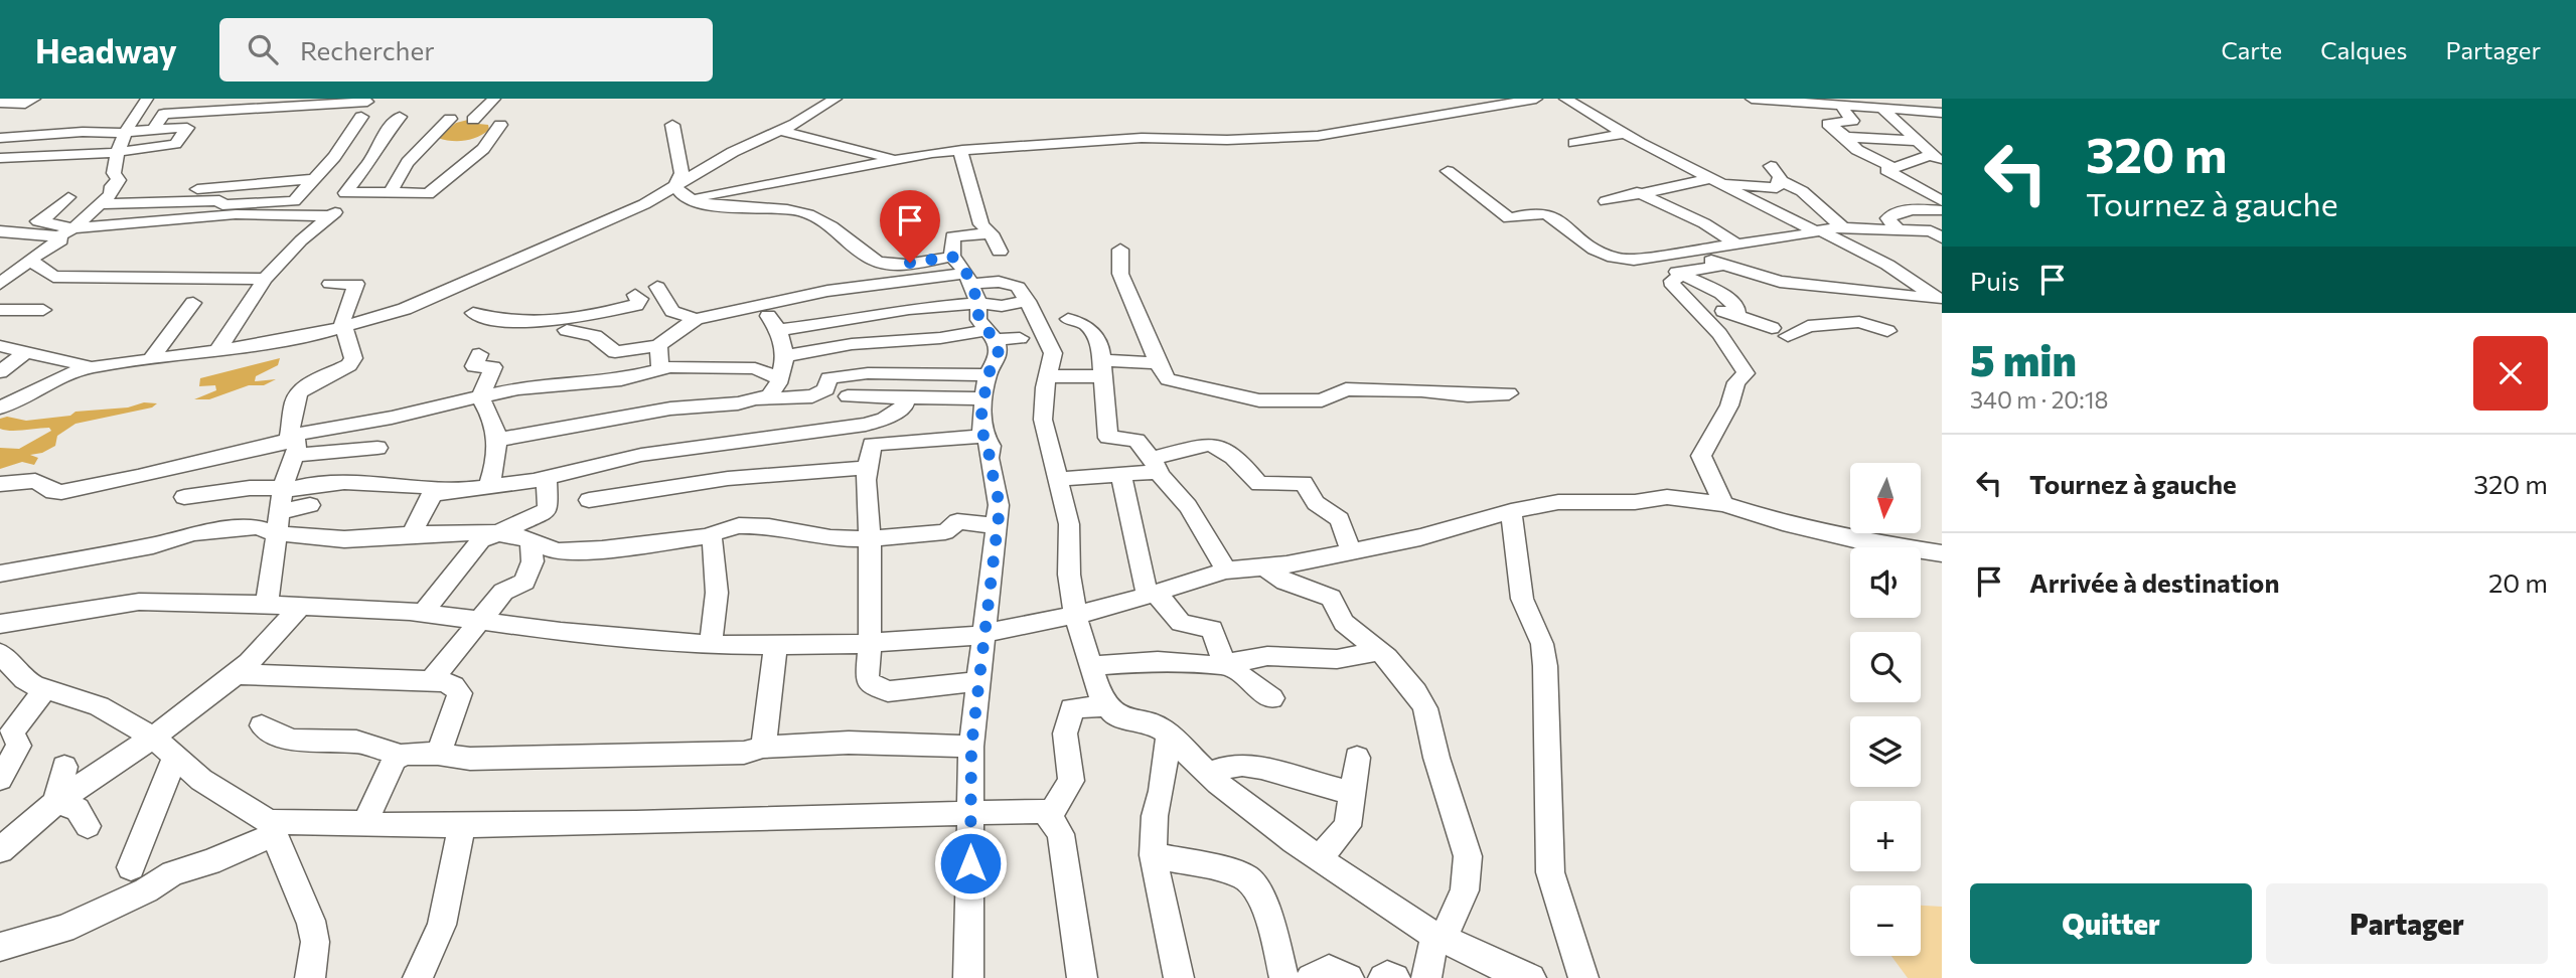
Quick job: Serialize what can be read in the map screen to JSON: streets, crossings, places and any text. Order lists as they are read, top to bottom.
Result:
{
  "north": "bottom",
  "page": {
    "header": "Headway",
    "search": "Rechercher",
    "nav": ["Carte", "Calques", "Partager"],
    "turn": ["320 m", "Tournez à gauche"],
    "then": "Puis",
    "heading": ["5 min", "340 m · 20:18"],
    "list": [
      {
        "name": "Tournez à gauche",
        "value": "320 m"
      },
      {
        "name": "Arrivée à destination",
        "value": "20 m"
      }
    ],
    "map_buttons": ["+", "−"],
    "buttons": ["Quitter", "Partager"]
  }
}
